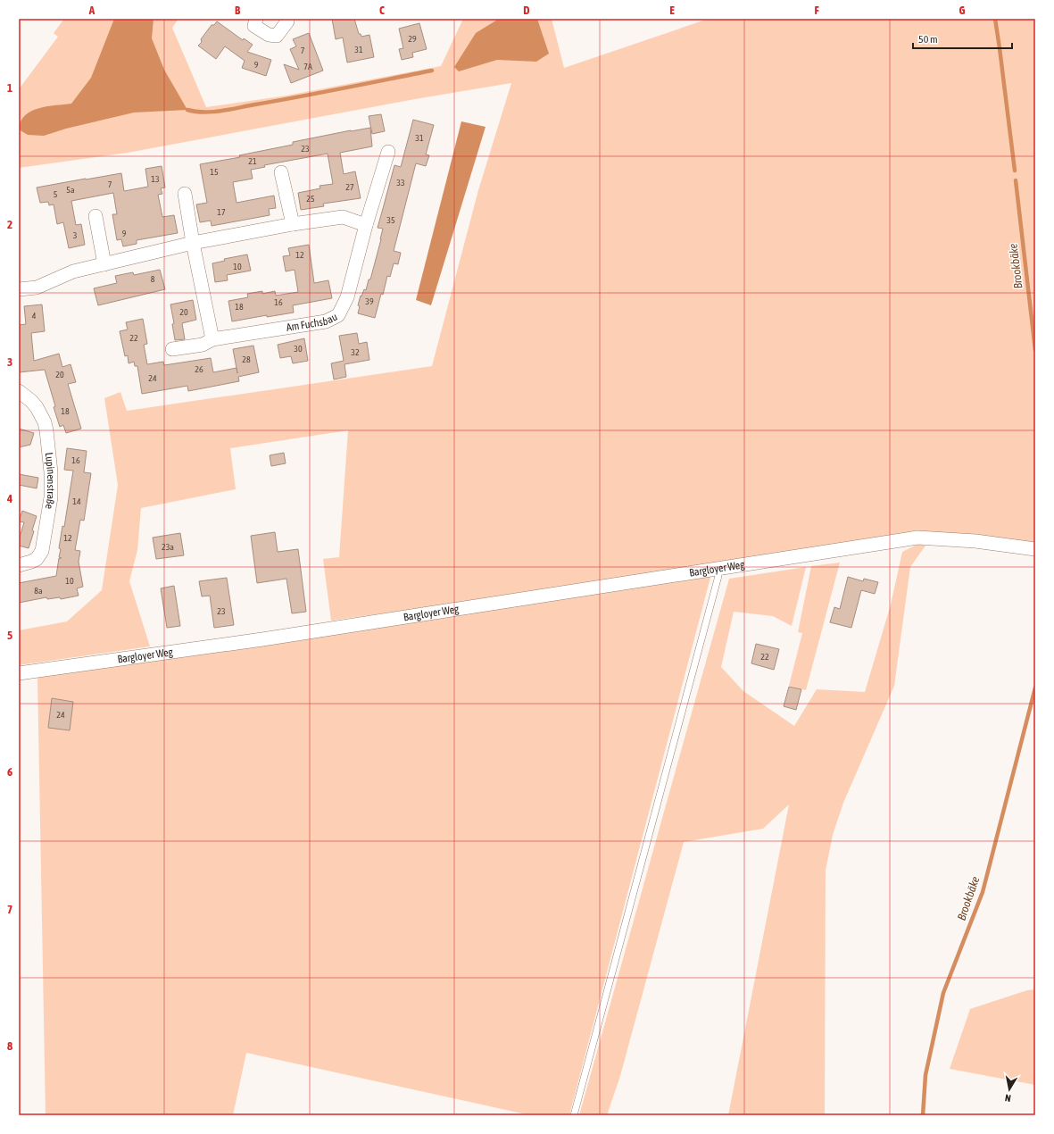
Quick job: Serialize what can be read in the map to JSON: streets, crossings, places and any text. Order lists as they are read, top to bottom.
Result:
{
  "streets": {
    "street": ["Am Fuchsbau", "Lupinenstraße", "Bargloyer Weg"]
  },
  "water": ["Brookbäke"],
  "house_numbers": [
    "29",
    "31",
    "7",
    "9",
    "7A",
    "31",
    "23",
    "21",
    "15",
    "13",
    "33",
    "7",
    "27",
    "5a",
    "5",
    "25",
    "17",
    "35",
    "9",
    "3",
    "12",
    "10",
    "8",
    "39",
    "16",
    "18",
    "20",
    "4",
    "22",
    "30",
    "32",
    "28",
    "26",
    "20",
    "24",
    "18",
    "16",
    "14",
    "12",
    "23a",
    "10",
    "8a",
    "23",
    "22",
    "24"
  ],
  "scale_bar": "50 m",
  "north": "bottom",
  "grid": {
    "columns": [
      "A",
      "B",
      "C",
      "D",
      "E",
      "F",
      "G"
    ],
    "rows": [
      "1",
      "2",
      "3",
      "4",
      "5",
      "6",
      "7",
      "8"
    ]
  }
}
